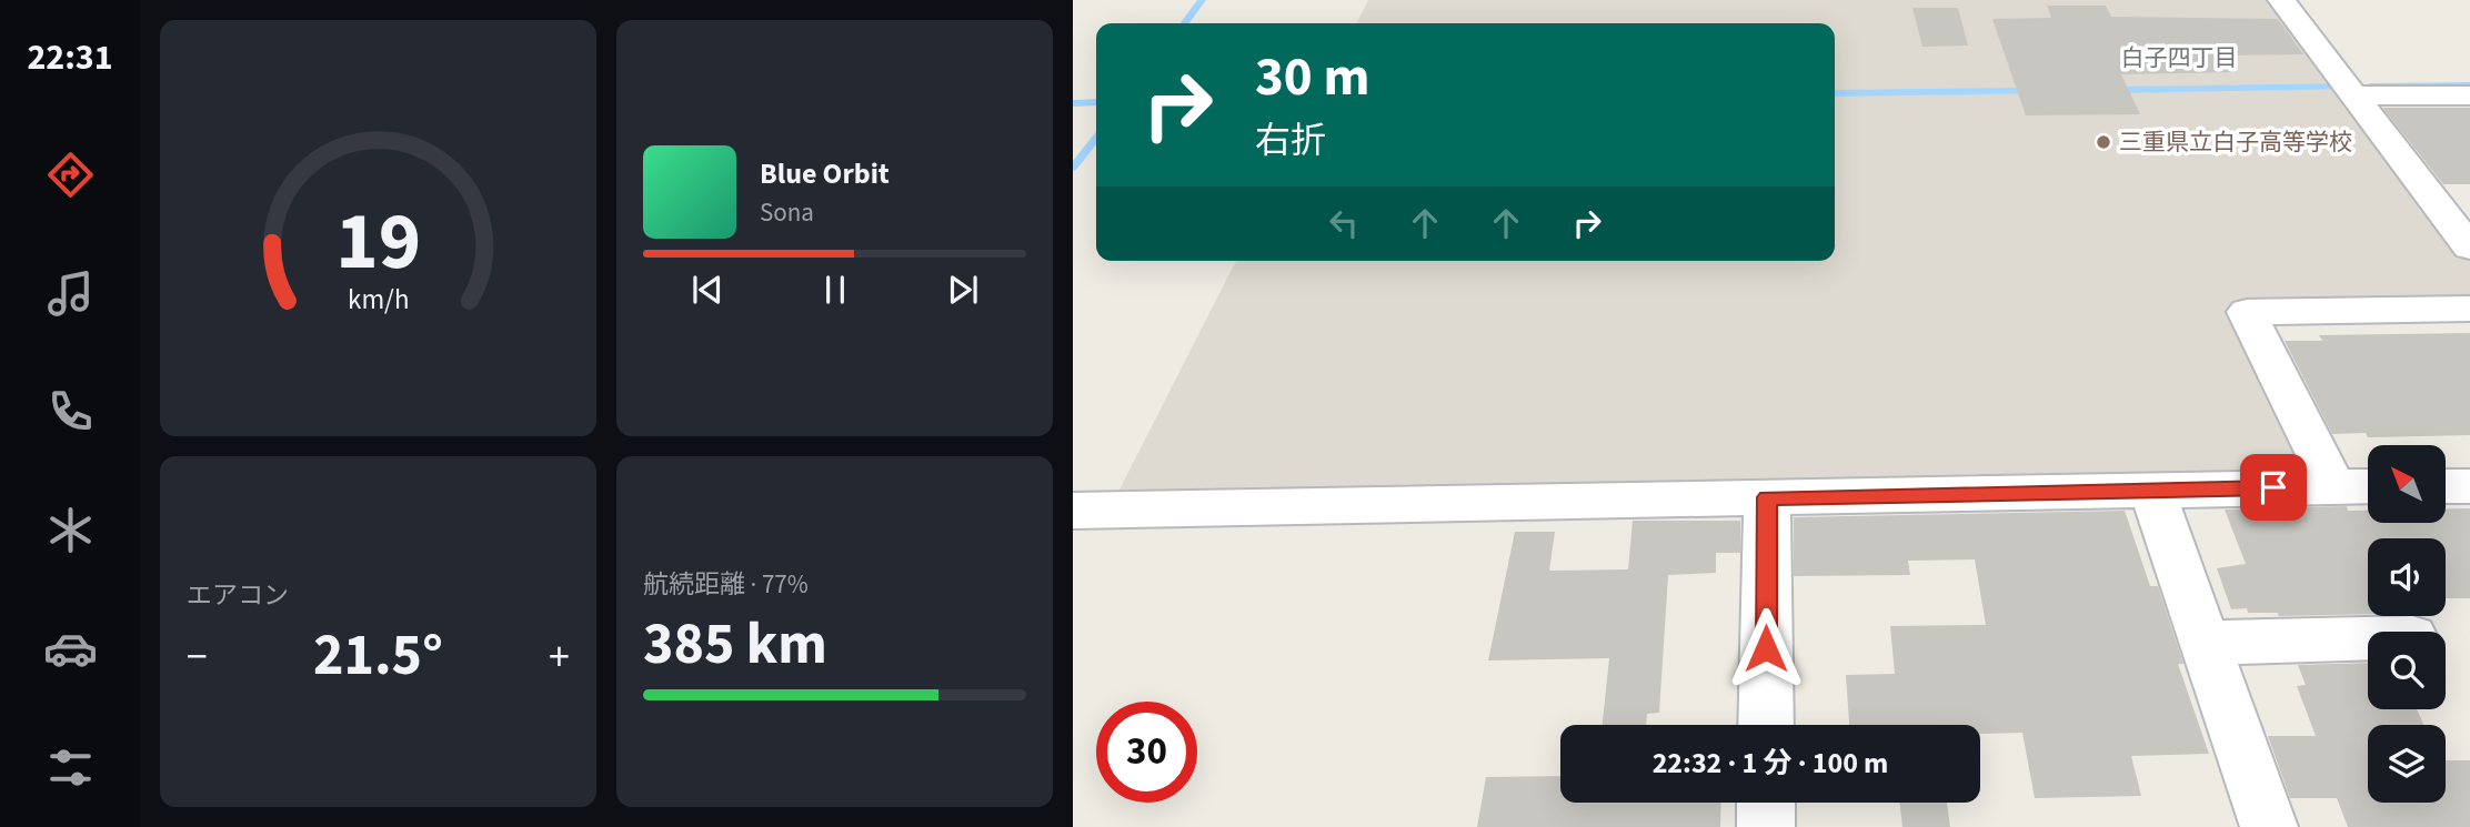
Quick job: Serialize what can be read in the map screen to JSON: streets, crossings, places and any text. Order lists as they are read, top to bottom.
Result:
{
  "districts": ["白子四丁目"],
  "places": ["三重県立白子高等学校"],
  "north": "top left",
  "page": {
    "tabs": "22:31",
    "turn": ["30 m", "右折"],
    "song": ["Blue Orbit", "Sona"],
    "tile": [
      "エアコン",
      ["航続距離 · 77%", "385 km"]
    ],
    "heat": ["−", "21.5°", "+"],
    "limit": "30",
    "trip": "22:32 · 1 分 · 100 m",
    "gauge": ["19", "km/h"]
  }
}
